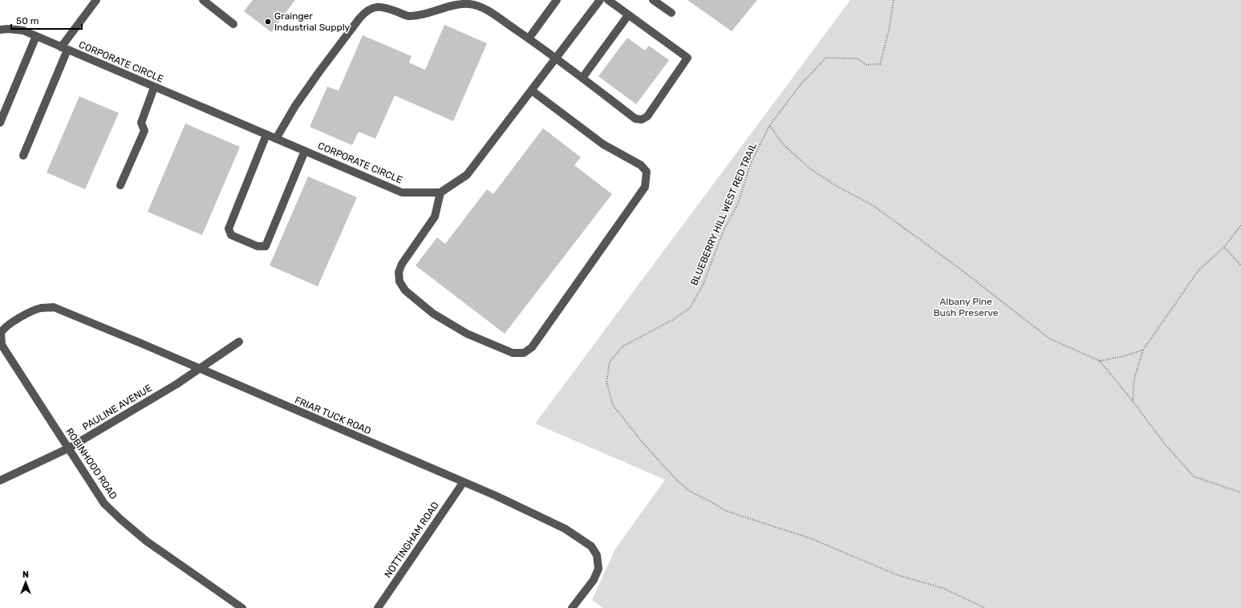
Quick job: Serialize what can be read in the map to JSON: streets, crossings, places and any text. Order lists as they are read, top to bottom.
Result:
{
  "streets": {
    "street": [
      "CORPORATE CIRCLE",
      "PAULINE AVENUE",
      "FRIAR TUCK ROAD",
      "ROBINHOOD ROAD",
      "NOTTINGHAM ROAD"
    ],
    "path": ["BLUEBERRY HILL WEST RED TRAIL"]
  },
  "crossings": [
    ["PAULINE AVENUE", "FRIAR TUCK ROAD"],
    ["PAULINE AVENUE", "ROBINHOOD ROAD"],
    ["FRIAR TUCK ROAD", "ROBINHOOD ROAD"],
    ["FRIAR TUCK ROAD", "NOTTINGHAM ROAD"]
  ],
  "parks": ["Albany Pine Bush Preserve"],
  "places": ["Grainger Industrial Supply"],
  "scale_bar": "50 m",
  "north": "top"
}
